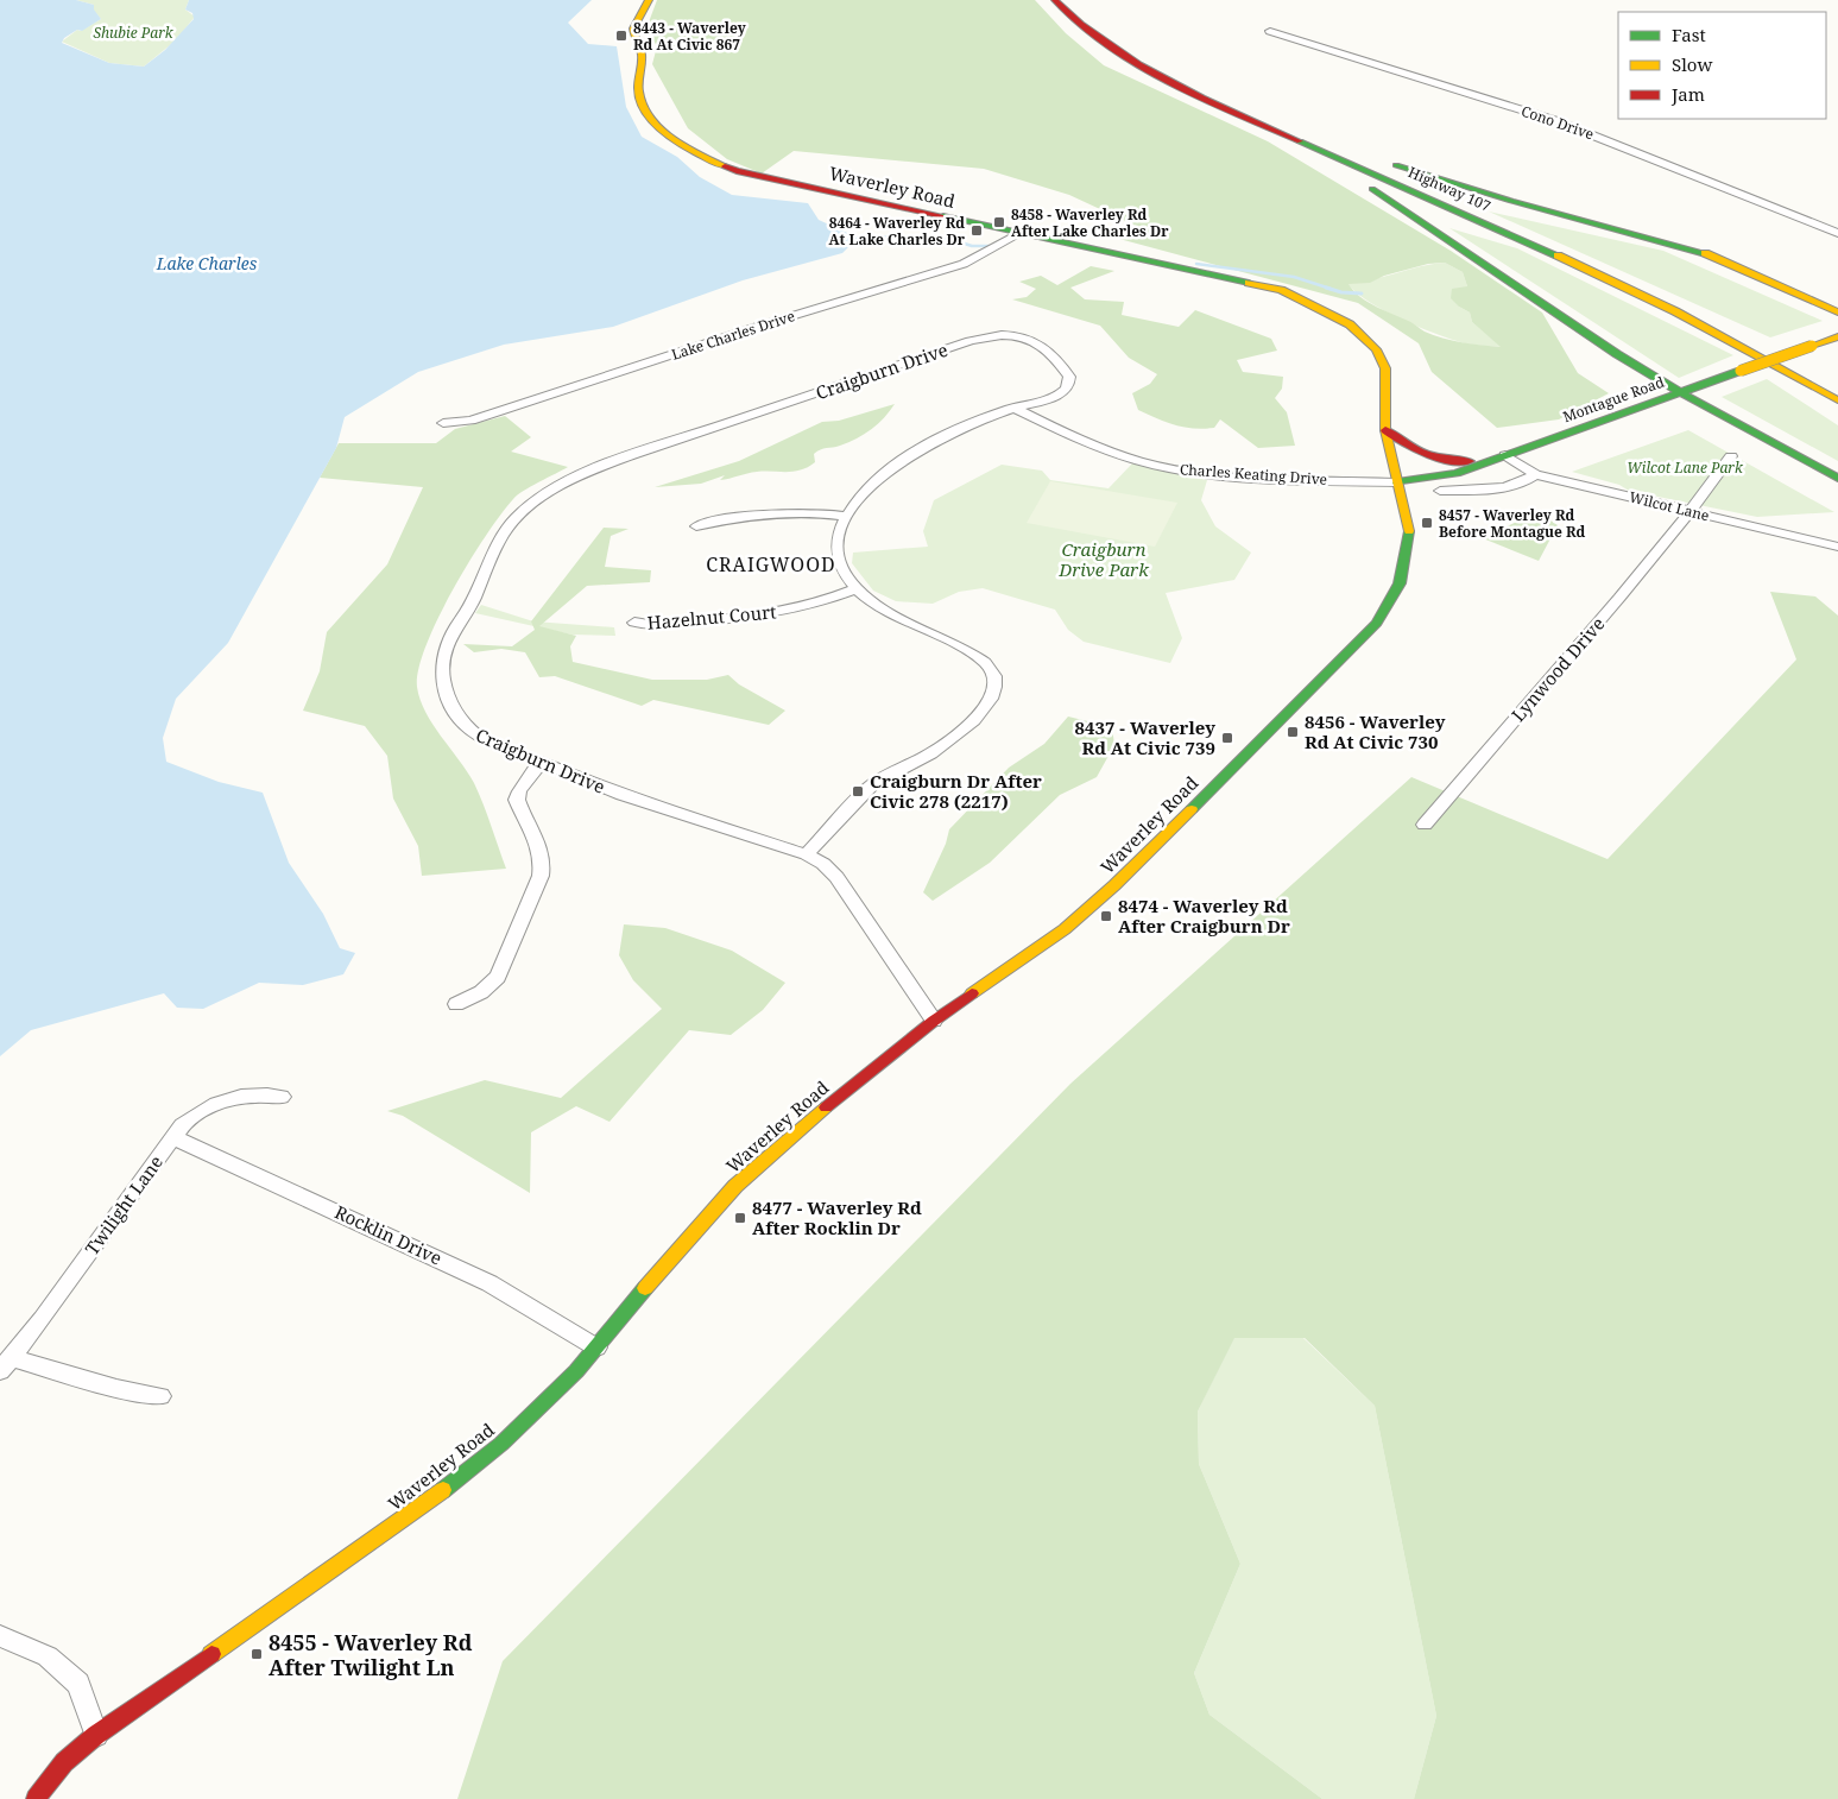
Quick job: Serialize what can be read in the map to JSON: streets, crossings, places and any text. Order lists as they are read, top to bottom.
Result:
{
  "streets": {
    "main road": ["Waverley Road", "Highway 107", "Montague Road"],
    "street": [
      "Cono Drive",
      "Lake Charles Drive",
      "Craigburn Drive",
      "Charles Keating Drive",
      "Wilcot Lane",
      "Hazelnut Court",
      "Lynwood Drive",
      "Twilight Lane",
      "Rocklin Drive"
    ]
  },
  "crossings": [
    ["Waverley Road", "Lake Charles Drive"],
    ["Waverley Road", "Craigburn Drive"],
    ["Waverley Road", "Montague Road"],
    ["Waverley Road", "Charles Keating Drive"],
    ["Waverley Road", "Rocklin Drive"],
    ["Craigburn Drive", "Charles Keating Drive"],
    ["Craigburn Drive", "Hazelnut Court"],
    ["Montague Road", "Charles Keating Drive"],
    ["Montague Road", "Wilcot Lane"],
    ["Wilcot Lane", "Lynwood Drive"],
    ["Twilight Lane", "Rocklin Drive"]
  ],
  "districts": ["CRAIGWOOD"],
  "water": ["Lake Charles"],
  "parks": ["Shubie Park", "Wilcot Lane Park", "Craigburn Drive Park"],
  "places": {
    "transit": [
      "8443 - Waverley Rd At Civic 867",
      "8458 - Waverley Rd After Lake Charles Dr",
      "8464 - Waverley Rd At Lake Charles Dr",
      "8457 - Waverley Rd Before Montague Rd",
      "8456 - Waverley Rd At Civic 730",
      "8437 - Waverley Rd At Civic 739",
      "Craigburn Dr After Civic 278 (2217)",
      "8474 - Waverley Rd After Craigburn Dr",
      "8477 - Waverley Rd After Rocklin Dr",
      "8455 - Waverley Rd After Twilight Ln"
    ]
  },
  "legend": ["Fast", "Slow", "Jam"]
}
